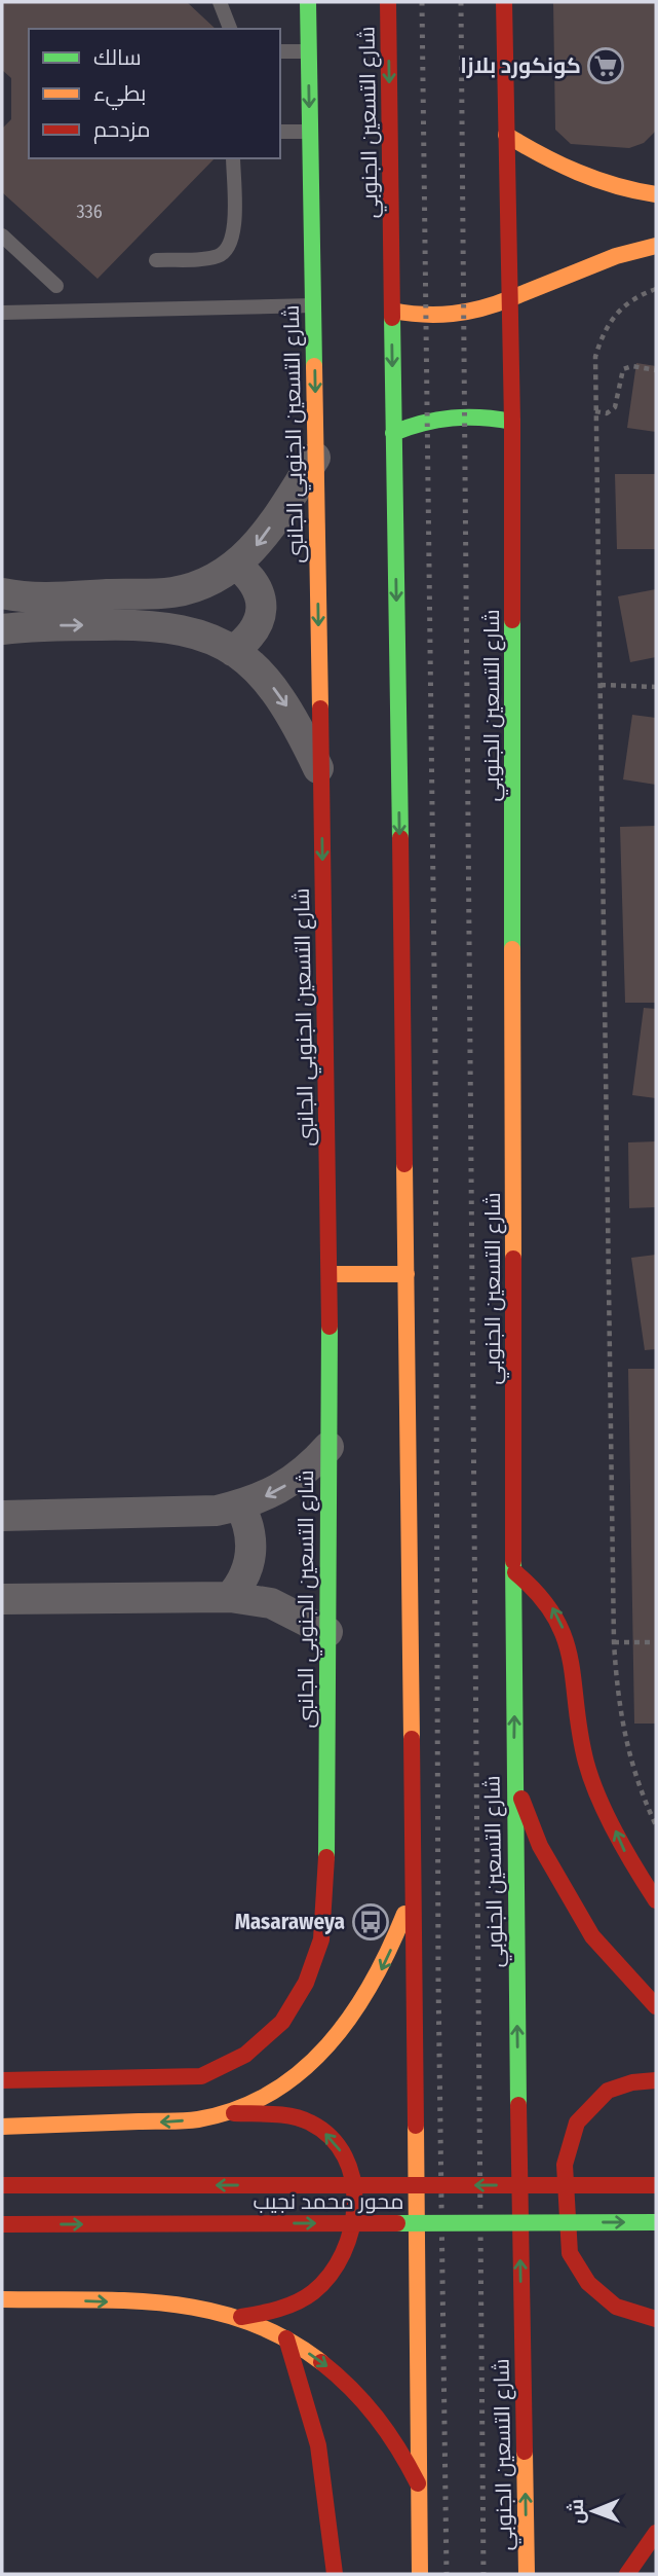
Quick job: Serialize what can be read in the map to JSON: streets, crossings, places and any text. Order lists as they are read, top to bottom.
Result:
{
  "streets": {
    "main road": ["شارع التسعين الجنوبي", "شارع التسعين الجنوبي الجانبى", "محور محمد نجيب"]
  },
  "one_way": ["شارع التسعين الجنوبي الجانبى"],
  "places": {
    "supermarket": ["كونكورد بلازا"],
    "bus stop": ["Masaraweya"]
  },
  "house_numbers": ["336"],
  "legend": ["سالك", "بطيء", "مزدحم"],
  "north": "left"
}
